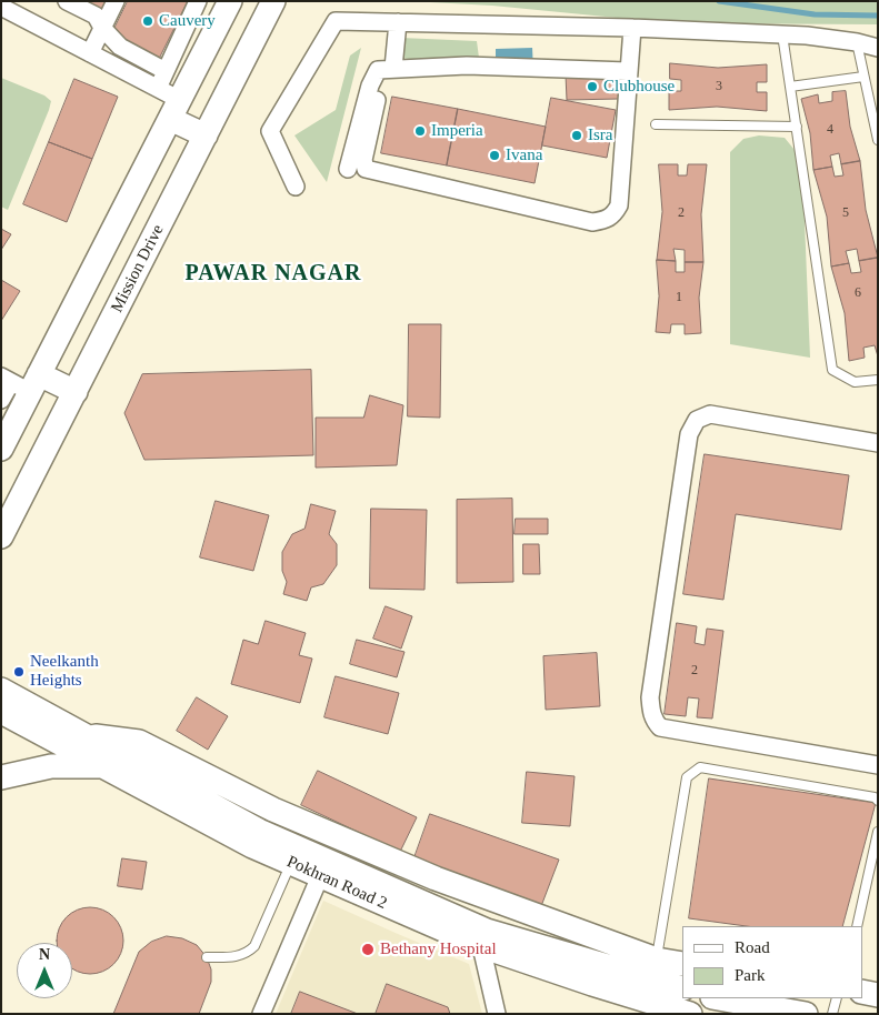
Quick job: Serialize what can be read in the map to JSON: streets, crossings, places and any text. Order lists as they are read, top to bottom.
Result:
{
  "streets": {
    "street": ["Mission Drive", "Pokhran Road 2"]
  },
  "districts": ["PAWAR NAGAR"],
  "places": [
    "Cauvery",
    "Clubhouse",
    "Imperia",
    "Isra",
    "Ivana",
    "Neelkanth Heights",
    "Bethany Hospital"
  ],
  "house_numbers": [
    "3",
    "4",
    "2",
    "5",
    "6",
    "1",
    "2"
  ],
  "legend": ["Road", "Park"],
  "north": "top"
}
